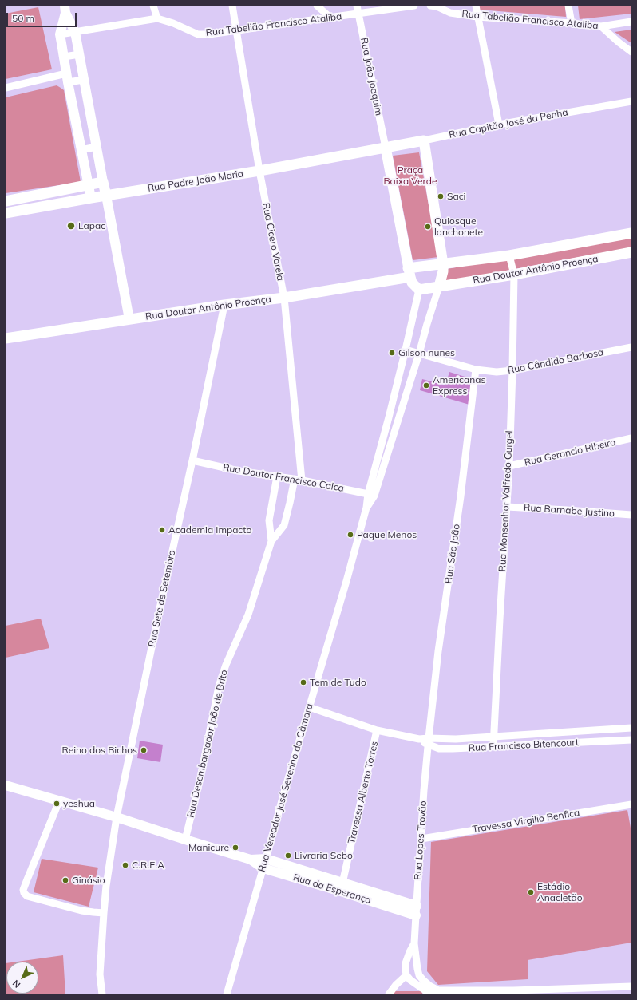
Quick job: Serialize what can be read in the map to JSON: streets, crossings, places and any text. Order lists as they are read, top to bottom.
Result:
{
  "streets": {
    "main road": ["Rua Capitão José da Penha", "Rua Padre João Maria", "Rua Doutor Antônio Proença"],
    "street": [
      "Rua Tabelião Francisco Ataliba",
      "Rua João Joaquim",
      "Rua Cicero Varela",
      "Rua Cândido Barbosa",
      "Rua Geroncio Ribeiro",
      "Rua Doutor Francisco Calca",
      "Rua Monsenhor Valfredo Gurgel",
      "Rua Barnabe Justino",
      "Rua São João",
      "Rua Sete de Setembro",
      "Rua Desembargador João de Brito",
      "Rua Francisco Bitencourt",
      "Rua Vereador José Severino da Câmara",
      "Travessa Alberto Torres",
      "Travessa Virgilio Benfica",
      "Rua Lopes Trovão",
      "Rua da Esperança"
    ]
  },
  "crossings": [
    ["Rua Tabelião Francisco Ataliba", "Rua João Joaquim"],
    ["Rua Tabelião Francisco Ataliba", "Rua Cicero Varela"],
    ["Rua João Joaquim", "Rua Capitão José da Penha"],
    ["Rua João Joaquim", "Rua Padre João Maria"],
    ["Rua Capitão José da Penha", "Rua Padre João Maria"],
    ["Rua Padre João Maria", "Rua Cicero Varela"],
    ["Rua Cicero Varela", "Rua Doutor Antônio Proença"],
    ["Rua Cicero Varela", "Rua Doutor Francisco Calca"],
    ["Rua Cicero Varela", "Rua Desembargador João de Brito"],
    ["Rua Doutor Antônio Proença", "Rua Monsenhor Valfredo Gurgel"],
    ["Rua Doutor Antônio Proença", "Rua Sete de Setembro"],
    ["Rua Doutor Antônio Proença", "Rua Vereador José Severino da Câmara"],
    ["Rua Cândido Barbosa", "Rua Monsenhor Valfredo Gurgel"],
    ["Rua Cândido Barbosa", "Rua São João"],
    ["Rua Cândido Barbosa", "Rua Vereador José Severino da Câmara"],
    ["Rua Geroncio Ribeiro", "Rua Monsenhor Valfredo Gurgel"],
    ["Rua Doutor Francisco Calca", "Rua Sete de Setembro"],
    ["Rua Doutor Francisco Calca", "Rua Desembargador João de Brito"],
    ["Rua Doutor Francisco Calca", "Rua Vereador José Severino da Câmara"],
    ["Rua Monsenhor Valfredo Gurgel", "Rua Barnabe Justino"],
    ["Rua Monsenhor Valfredo Gurgel", "Rua Francisco Bitencourt"],
    ["Rua São João", "Rua Francisco Bitencourt"],
    ["Rua São João", "Rua Lopes Trovão"],
    ["Rua Sete de Setembro", "Rua da Esperança"],
    ["Rua Desembargador João de Brito", "Rua da Esperança"],
    ["Rua Francisco Bitencourt", "Rua Vereador José Severino da Câmara"],
    ["Rua Francisco Bitencourt", "Travessa Alberto Torres"],
    ["Rua Francisco Bitencourt", "Rua Lopes Trovão"],
    ["Rua Vereador José Severino da Câmara", "Rua da Esperança"],
    ["Travessa Alberto Torres", "Rua da Esperança"],
    ["Travessa Virgilio Benfica", "Rua Lopes Trovão"],
    ["Rua Lopes Trovão", "Rua da Esperança"]
  ],
  "parks": ["Praça Baixa Verde"],
  "places": [
    "Saci",
    "Lapac",
    "Quiosque lanchonete",
    "Gilson nunes",
    "Americanas Express",
    "Academia Impacto",
    "Pague Menos",
    "Tem de Tudo",
    "Reino dos Bichos",
    "yeshua",
    "Manicure",
    "Livraria Sebo",
    "C.R.E.A",
    "Ginásio",
    "Estádio Anacletão"
  ],
  "scale_bar": "50 m",
  "north": "bottom left"
}
